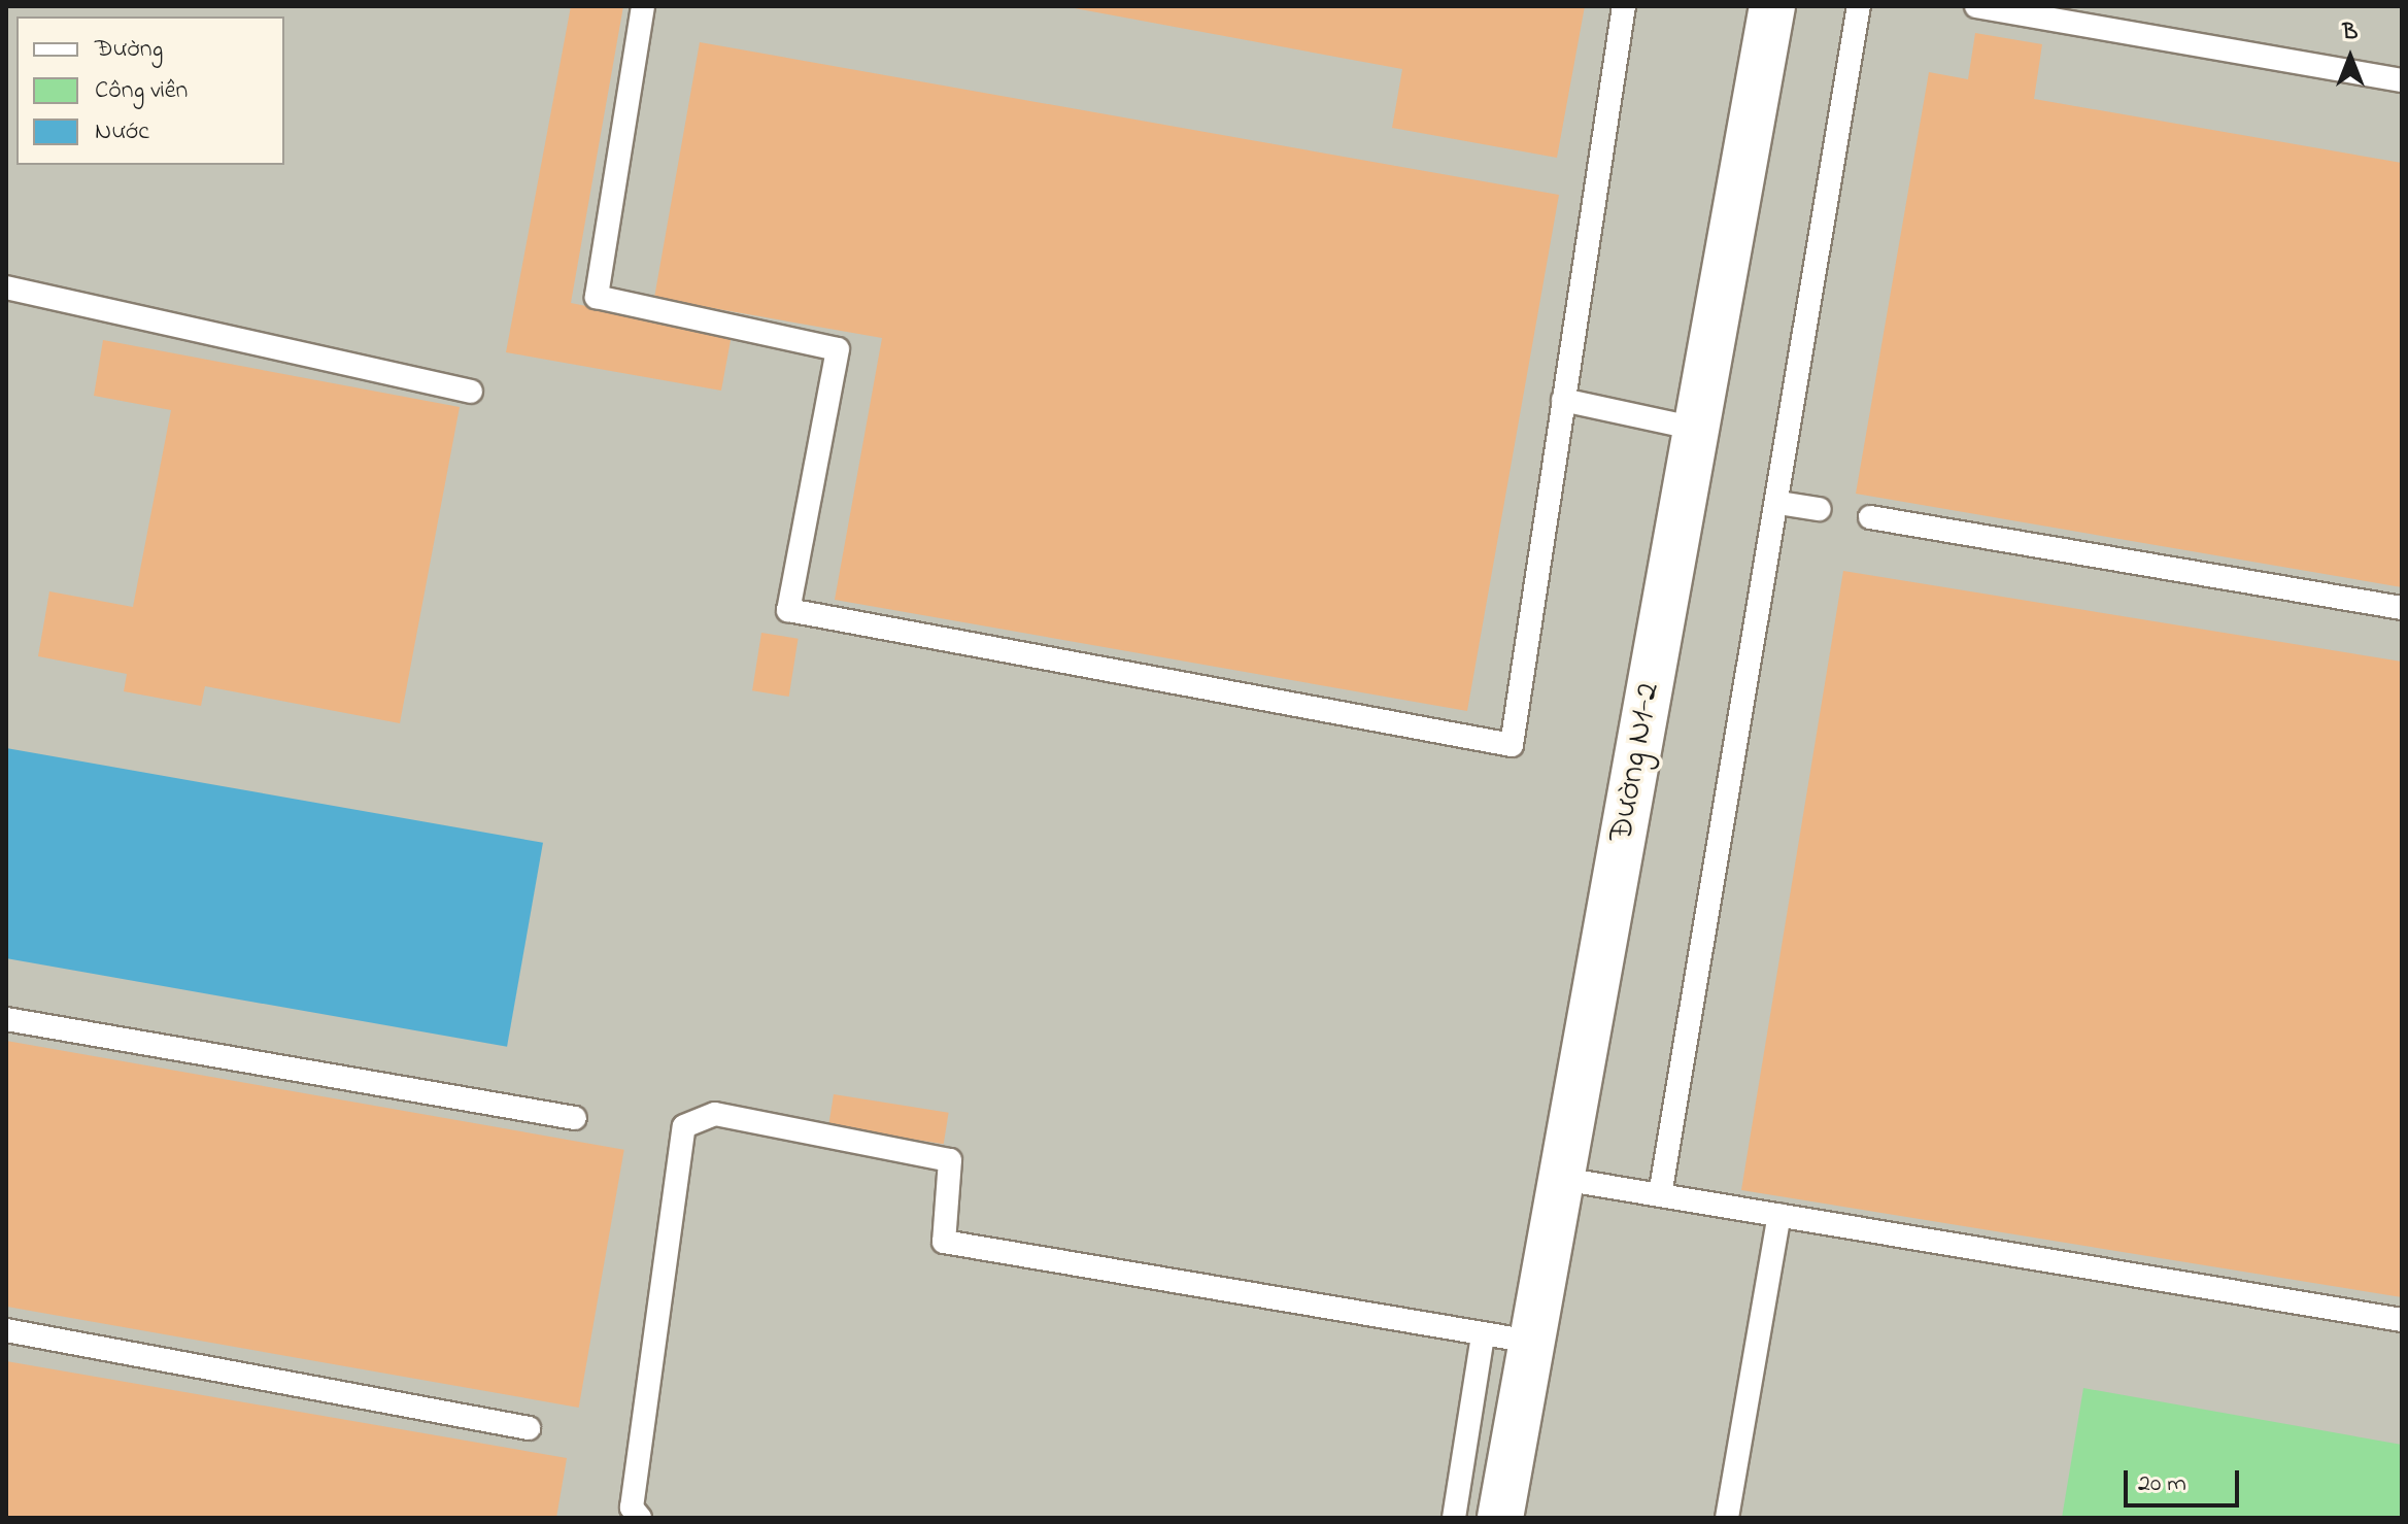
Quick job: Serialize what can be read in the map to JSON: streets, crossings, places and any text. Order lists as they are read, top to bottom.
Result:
{
  "streets": {
    "street": ["Đường N1-2"]
  },
  "legend": ["Đường", "Công viên", "Nước"],
  "scale_bar": "20 m",
  "north": "top"
}
